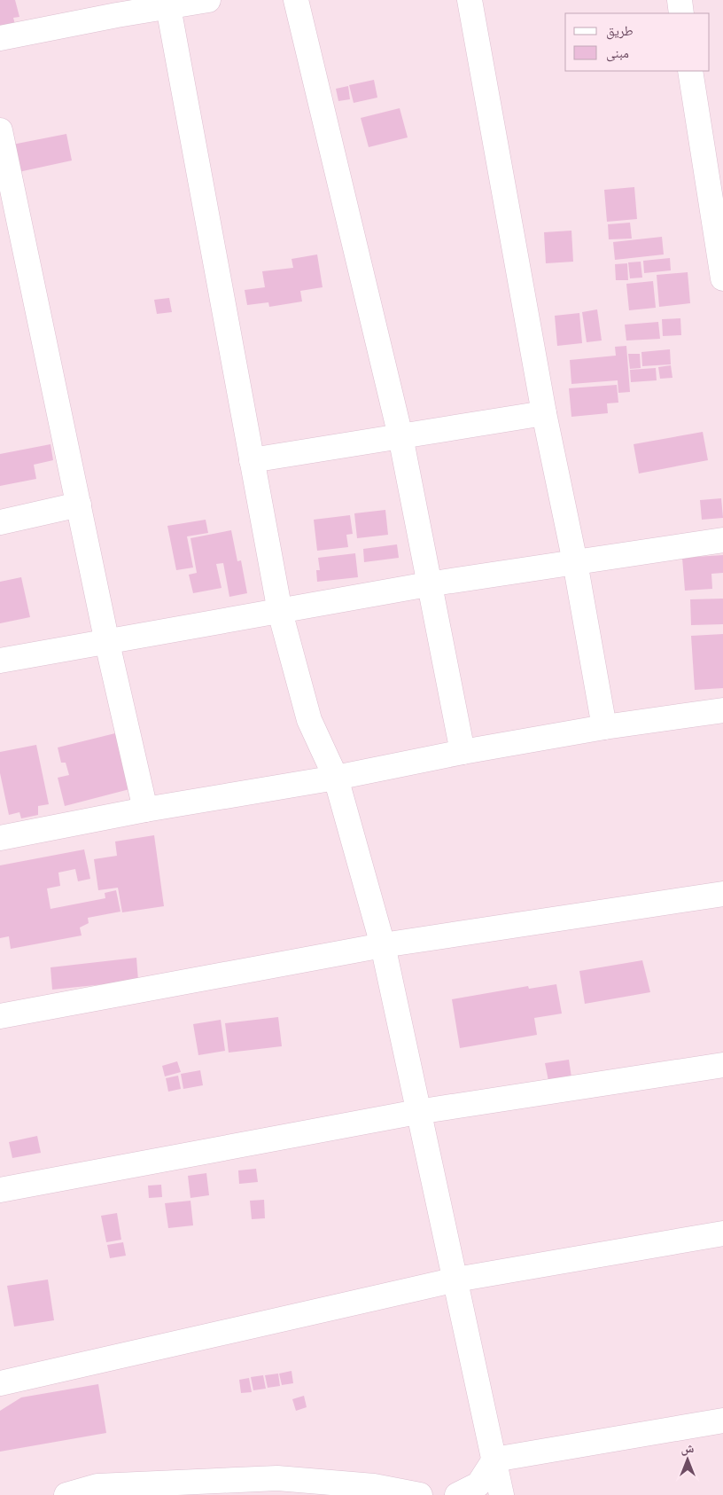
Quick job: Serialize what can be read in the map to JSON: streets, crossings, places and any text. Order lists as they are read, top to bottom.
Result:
{
  "legend": ["طريق", "مبنى"],
  "north": "top"
}
